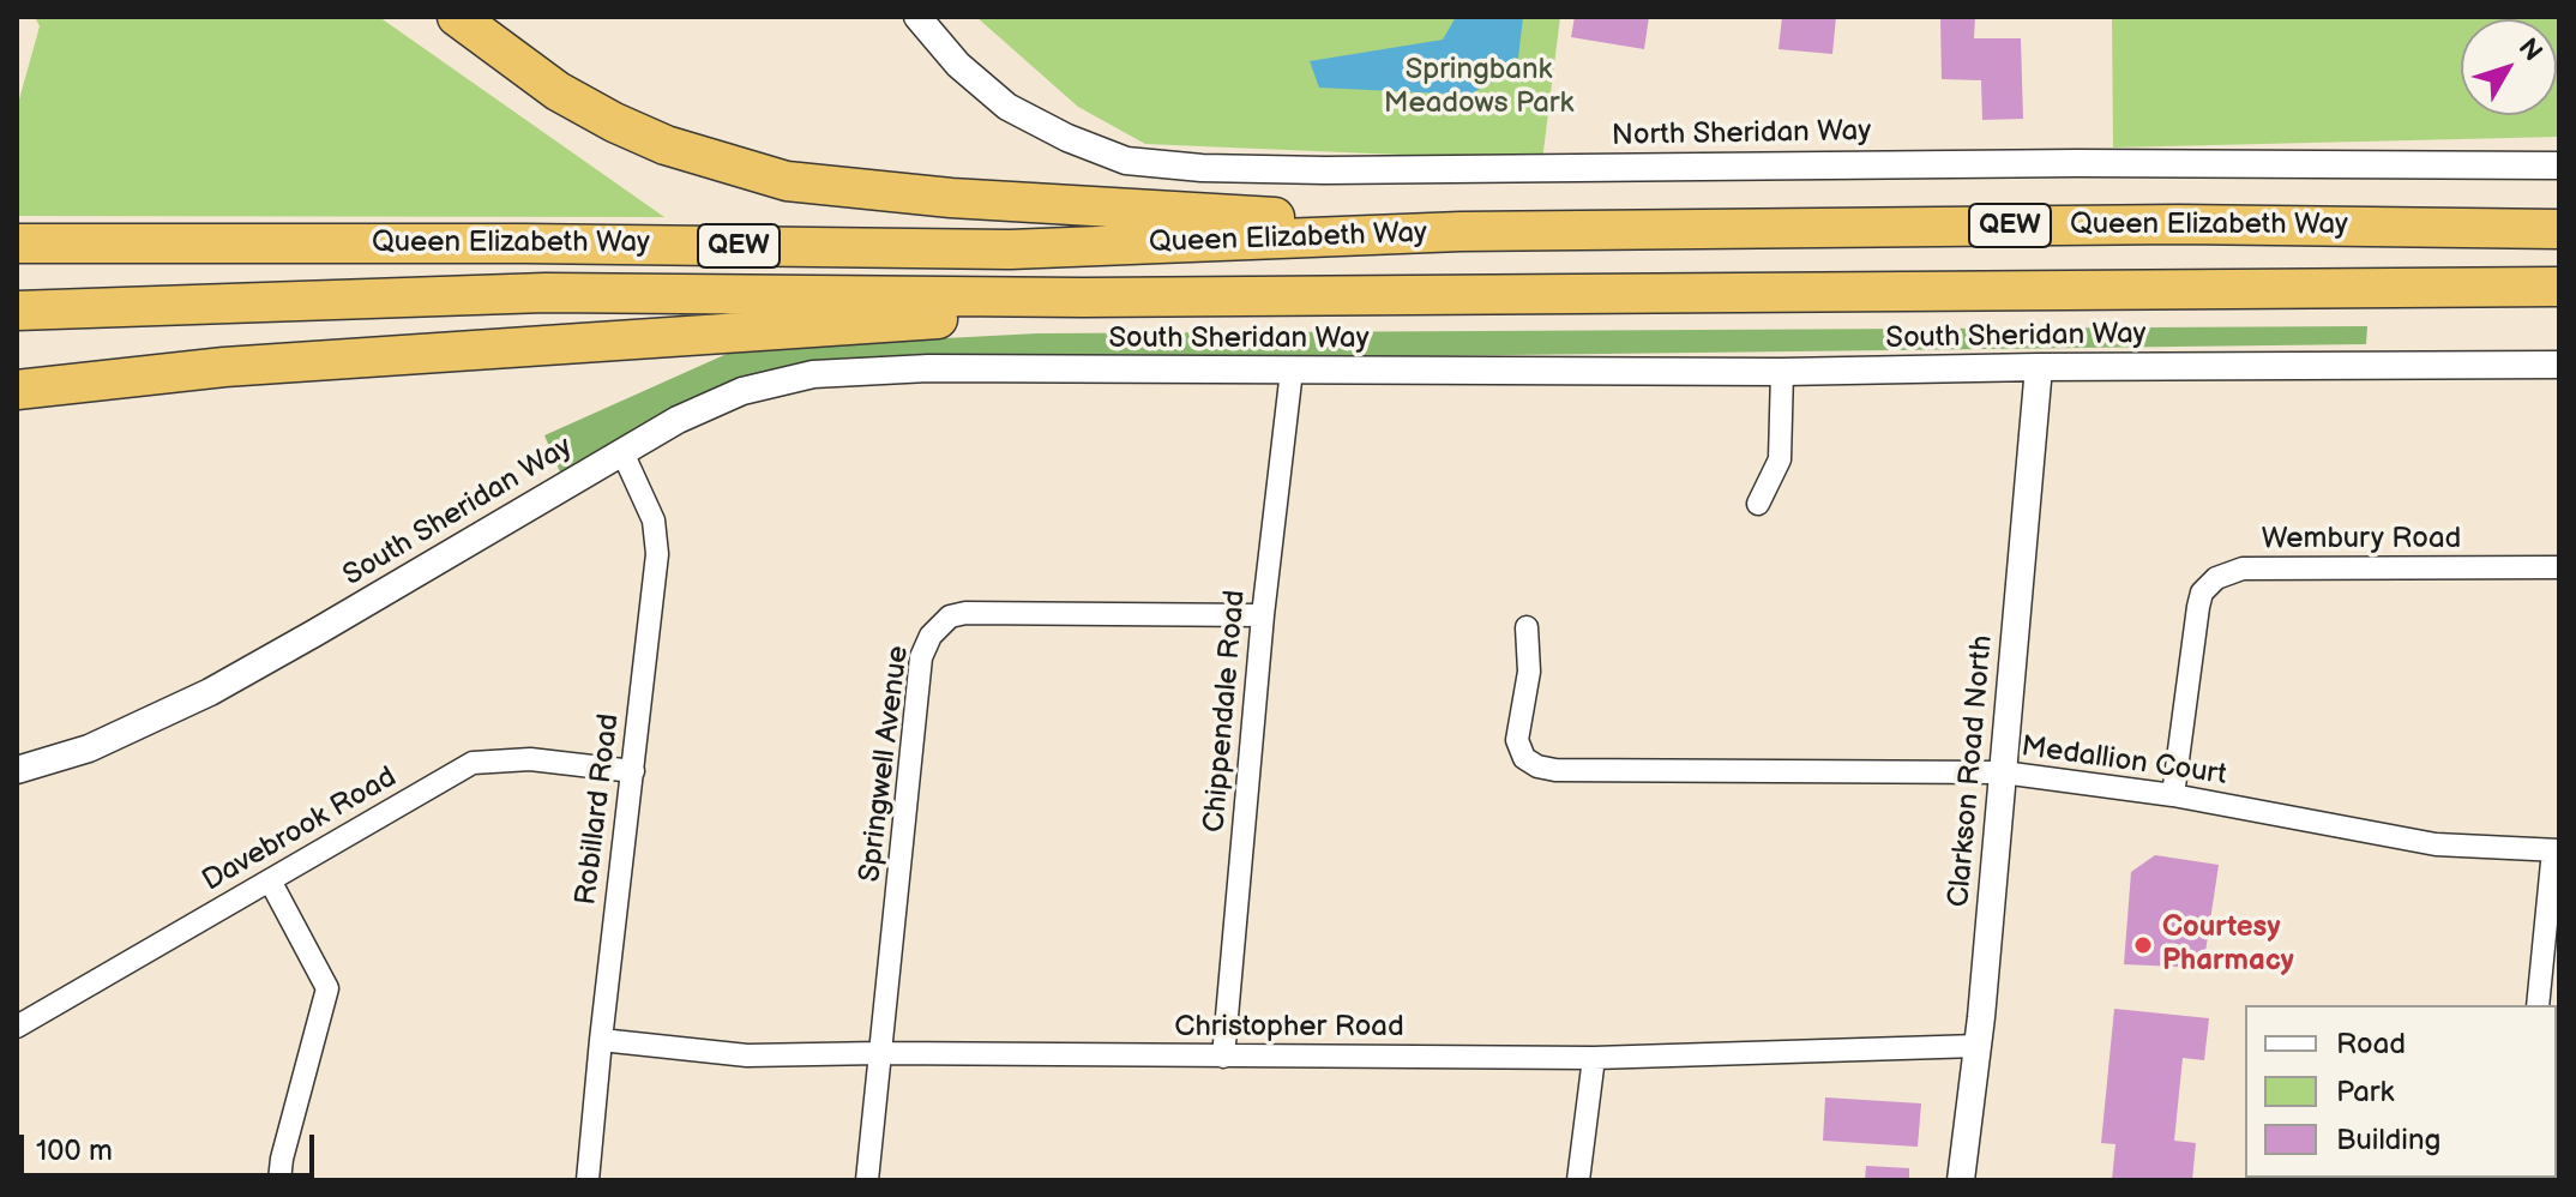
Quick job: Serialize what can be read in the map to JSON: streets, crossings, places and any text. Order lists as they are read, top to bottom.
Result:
{
  "streets": {
    "highway": ["QEW", "Queen Elizabeth Way"],
    "street": [
      "North Sheridan Way",
      "South Sheridan Way",
      "Wembury Road",
      "Chippendale Road",
      "Medallion Court",
      "Springwell Avenue",
      "Clarkson Road North",
      "Robillard Road",
      "Davebrook Road",
      "Christopher Road"
    ]
  },
  "crossings": [
    ["South Sheridan Way", "Chippendale Road"],
    ["South Sheridan Way", "Clarkson Road North"],
    ["South Sheridan Way", "Robillard Road"],
    ["Wembury Road", "Medallion Court"],
    ["Chippendale Road", "Springwell Avenue"],
    ["Chippendale Road", "Christopher Road"],
    ["Medallion Court", "Clarkson Road North"],
    ["Springwell Avenue", "Christopher Road"],
    ["Clarkson Road North", "Christopher Road"],
    ["Robillard Road", "Davebrook Road"],
    ["Robillard Road", "Christopher Road"]
  ],
  "parks": ["Springbank Meadows Park"],
  "places": ["Courtesy Pharmacy"],
  "legend": ["Road", "Park", "Building"],
  "scale_bar": "100 m",
  "north": "top right"
}
